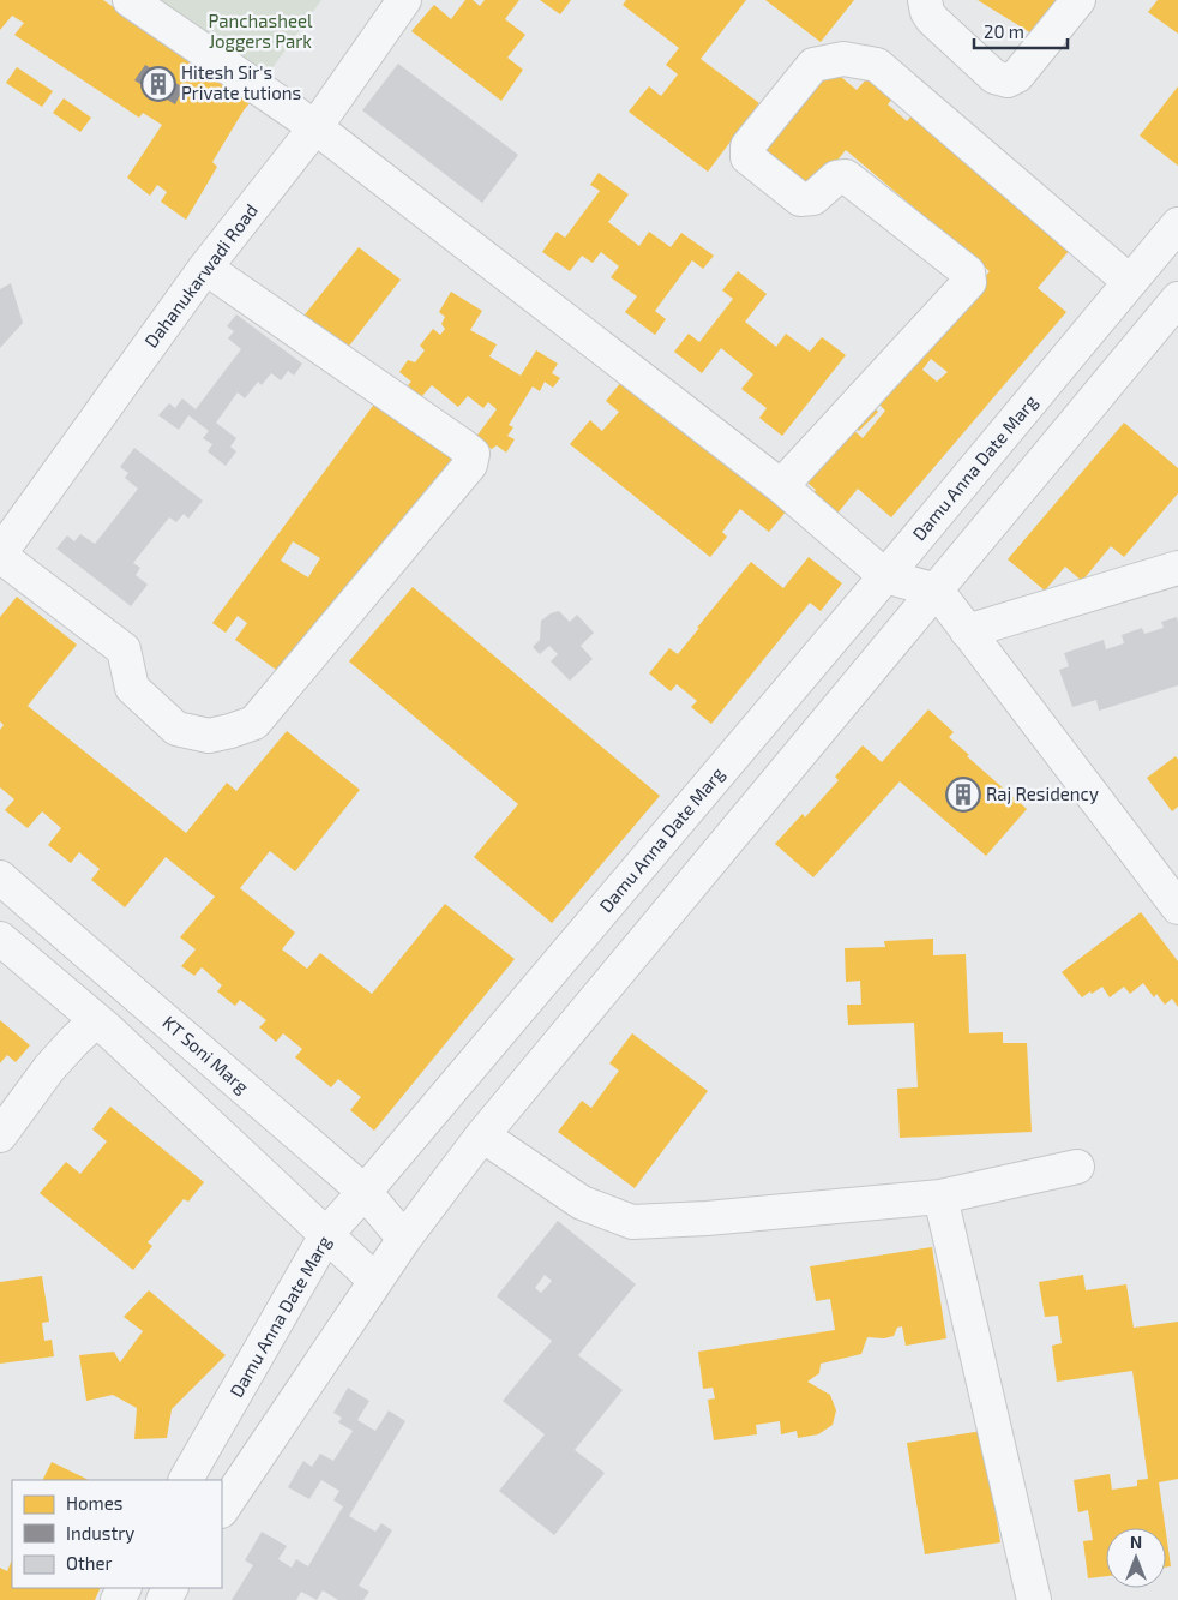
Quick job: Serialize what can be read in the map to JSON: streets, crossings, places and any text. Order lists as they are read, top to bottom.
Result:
{
  "streets": {
    "street": ["Dahanukarwadi Road", "Damu Anna Date Marg", "KT Soni Marg"]
  },
  "crossings": [
    ["Damu Anna Date Marg", "KT Soni Marg"]
  ],
  "parks": ["Panchasheel Joggers Park"],
  "places": {
    "building": ["Hitesh Sir's Private tutions", "Raj Residency"]
  },
  "legend": ["Homes", "Industry", "Other"],
  "scale_bar": "20 m",
  "north": "top"
}
